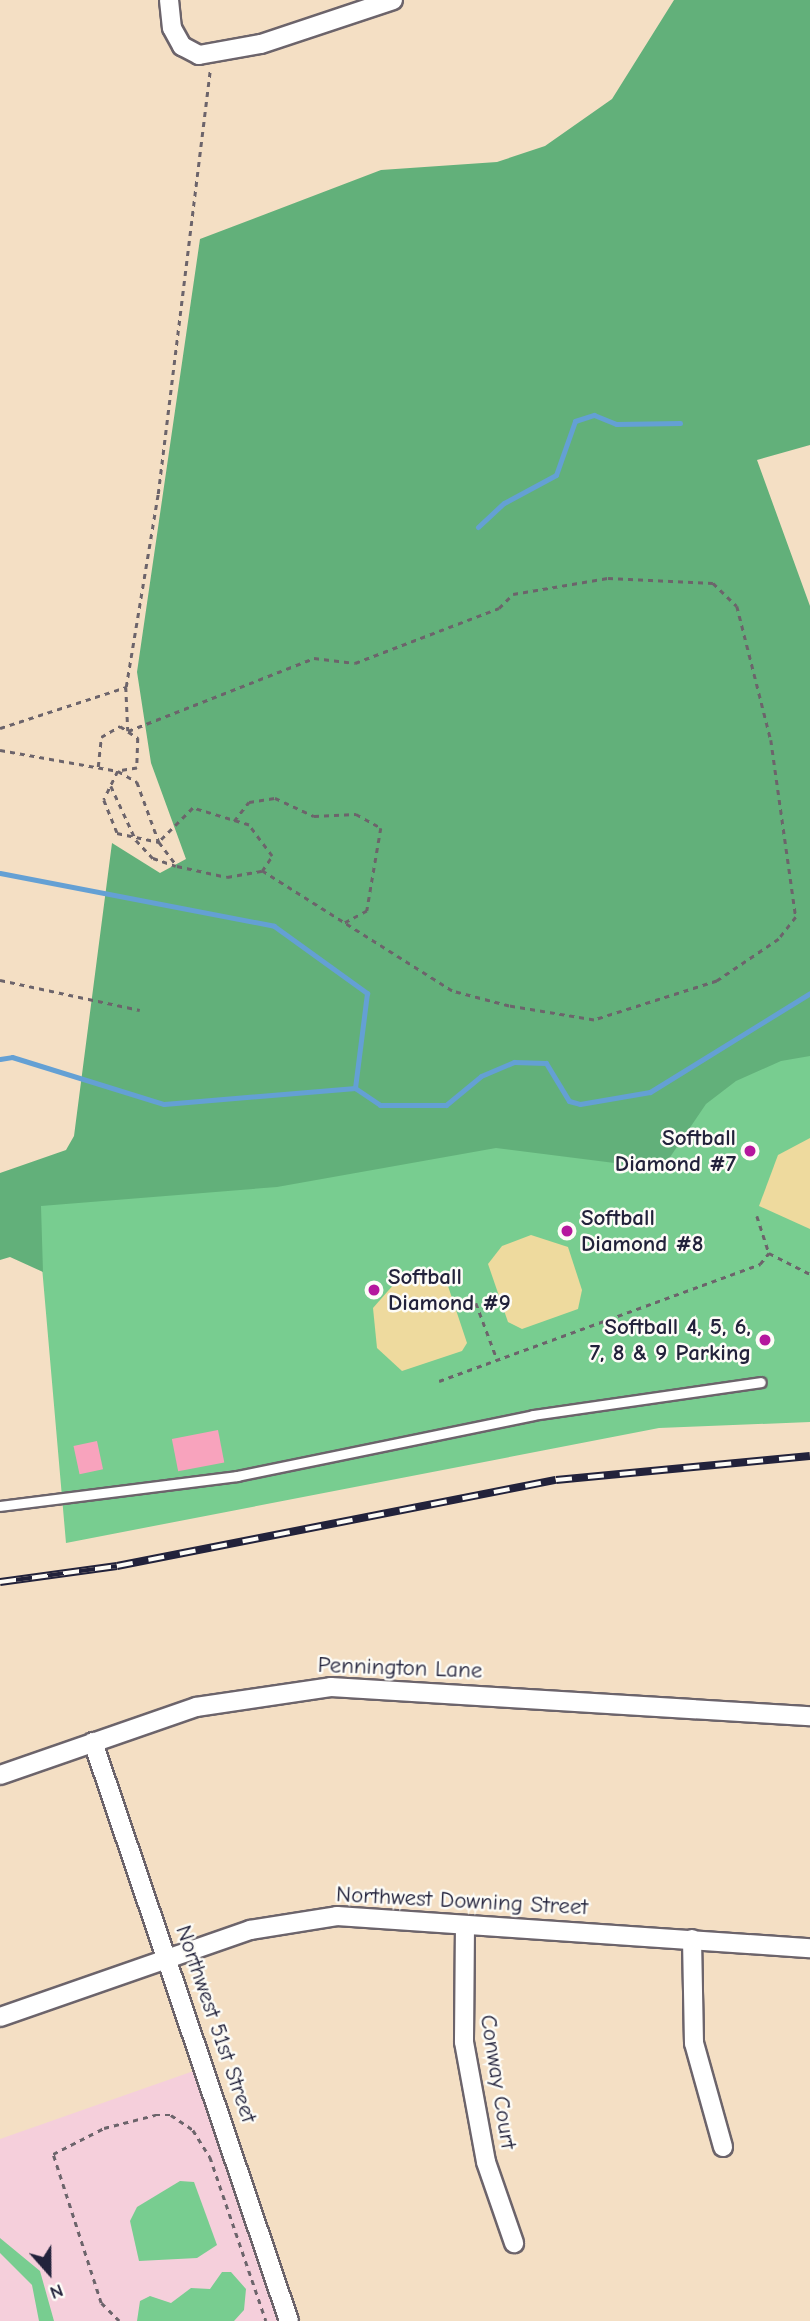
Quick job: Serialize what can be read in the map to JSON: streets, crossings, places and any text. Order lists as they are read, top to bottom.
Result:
{
  "streets": {
    "street": [
      "Pennington Lane",
      "Northwest Downing Street",
      "Northwest 51st Street",
      "Conway Court"
    ]
  },
  "crossings": [
    ["Pennington Lane", "Northwest 51st Street"],
    ["Northwest Downing Street", "Northwest 51st Street"],
    ["Northwest Downing Street", "Conway Court"]
  ],
  "places": [
    "Softball Diamond #7",
    "Softball Diamond #8",
    "Softball Diamond #9",
    "Softball 4, 5, 6, 7, 8 & 9 Parking"
  ],
  "north": "bottom"
}
